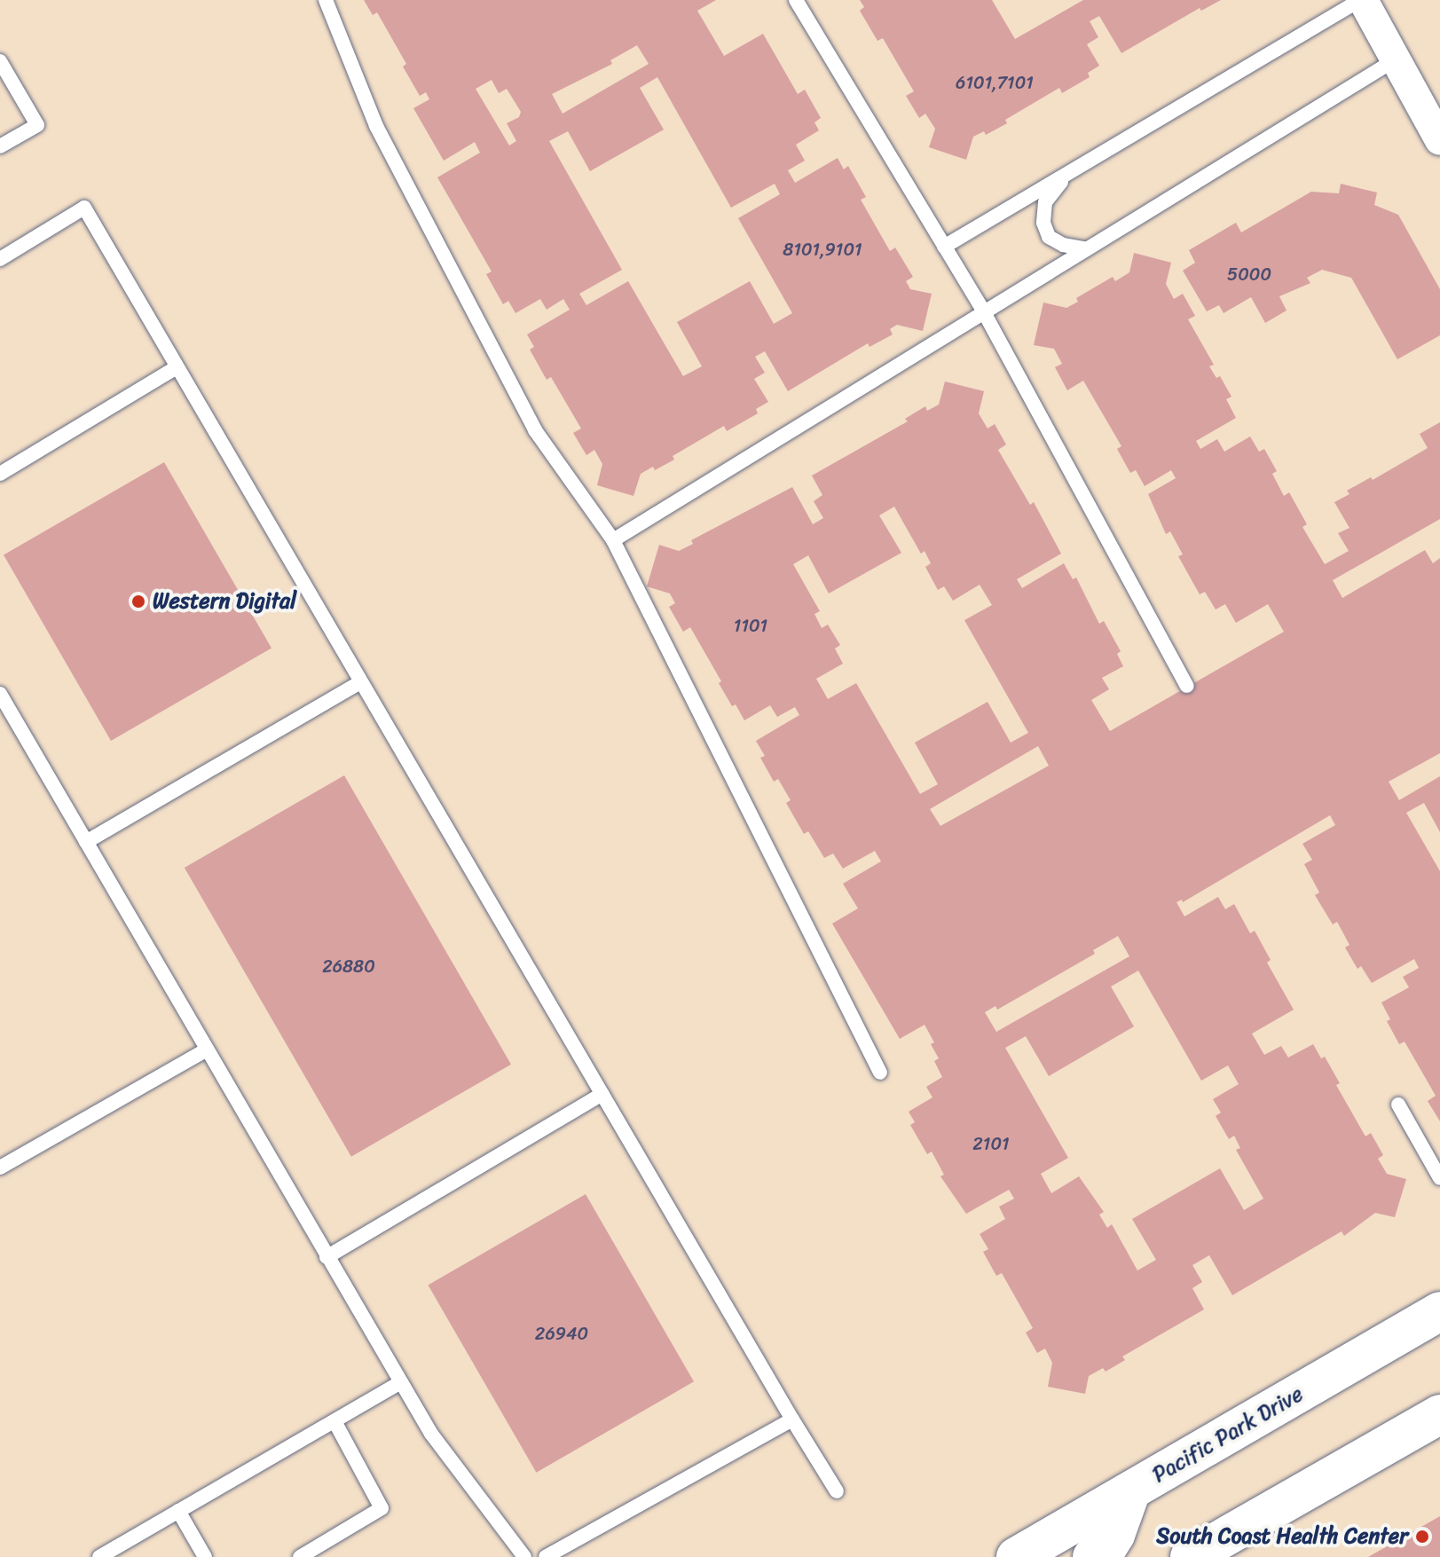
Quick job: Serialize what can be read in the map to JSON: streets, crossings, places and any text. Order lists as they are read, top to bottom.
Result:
{
  "streets": {
    "main road": ["Pacific Park Drive"]
  },
  "places": ["Western Digital", "South Coast Health Center"],
  "house_numbers": [
    "6101,7101",
    "8101,9101",
    "5000",
    "1101",
    "26880",
    "2101",
    "26940"
  ]
}
